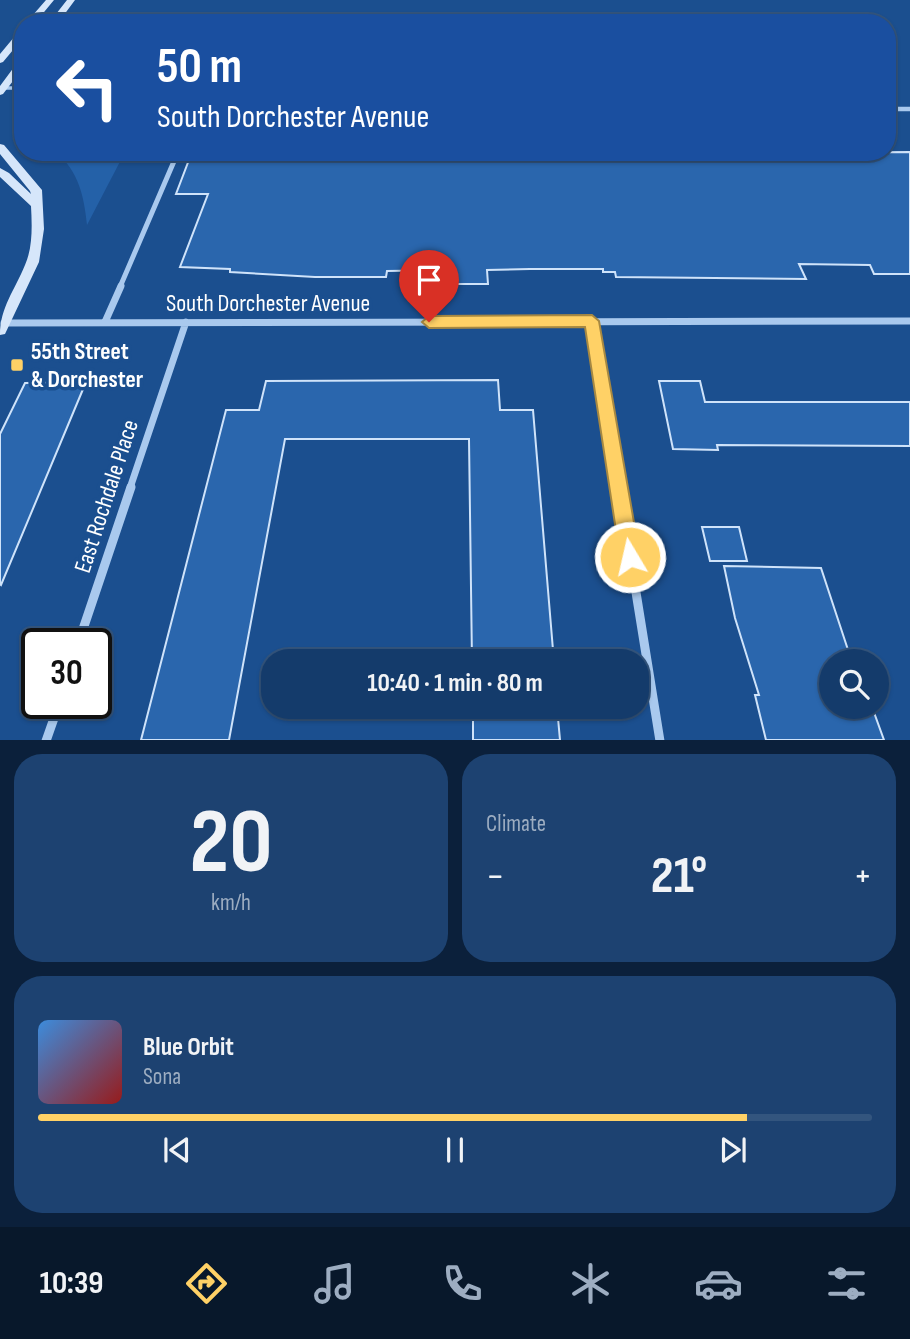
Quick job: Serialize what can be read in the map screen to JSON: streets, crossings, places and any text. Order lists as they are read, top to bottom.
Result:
{
  "streets": {
    "street": ["South Dorchester Avenue", "East Rochdale Place"]
  },
  "crossings": [
    ["South Dorchester Avenue", "East Rochdale Place"]
  ],
  "places": {
    "transit": ["55th Street & Dorchester"]
  },
  "page": {
    "turn": ["50 m", "South Dorchester Avenue"],
    "limit": "30",
    "trip": "10:40 · 1 min · 80 m",
    "tile": [
      ["20", "km/h"],
      "Climate"
    ],
    "heat": ["−", "21°", "+"],
    "song": ["Blue Orbit", "Sona"],
    "tabs": "10:39"
  }
}
